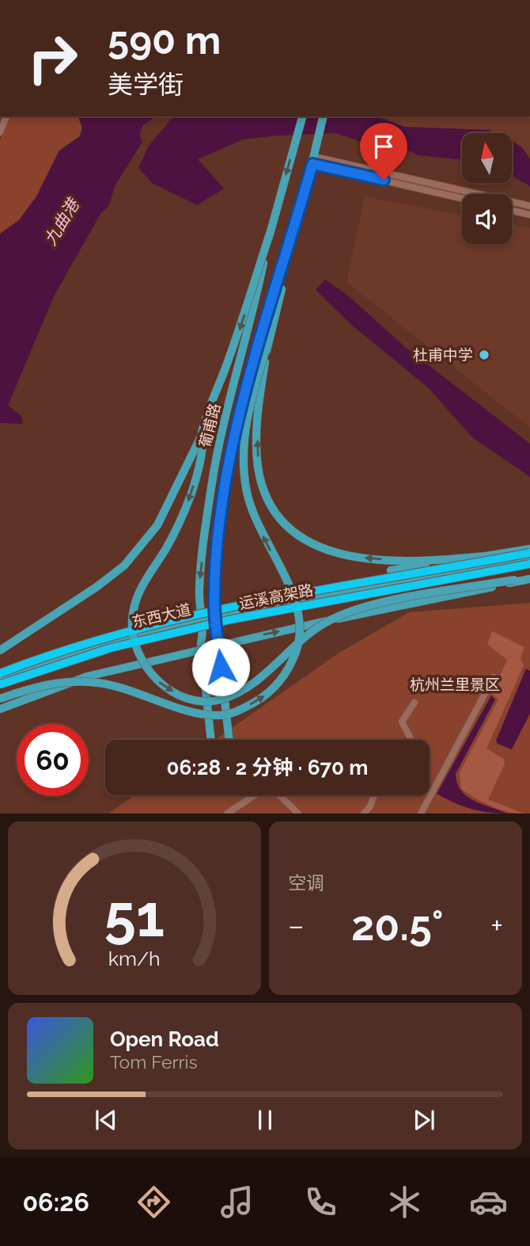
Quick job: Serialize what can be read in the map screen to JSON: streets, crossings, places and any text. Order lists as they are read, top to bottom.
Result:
{
  "streets": {
    "highway": ["运溪高架路"],
    "main road": ["葡甫路", "东西大道"]
  },
  "crossings": [
    ["葡甫路", "东西大道"]
  ],
  "water": ["九曲港"],
  "parks": ["杭州兰里景区"],
  "places": ["杜甫中学"],
  "north": "top",
  "page": {
    "turn": ["590 m", "美学街"],
    "limit": "60",
    "trip": "06:28 · 2 分钟 · 670 m",
    "tile": "空调",
    "heat": ["−", "20.5°", "+"],
    "song": ["Open Road", "Tom Ferris"],
    "tabs": "06:26",
    "gauge": ["51", "km/h"]
  }
}
